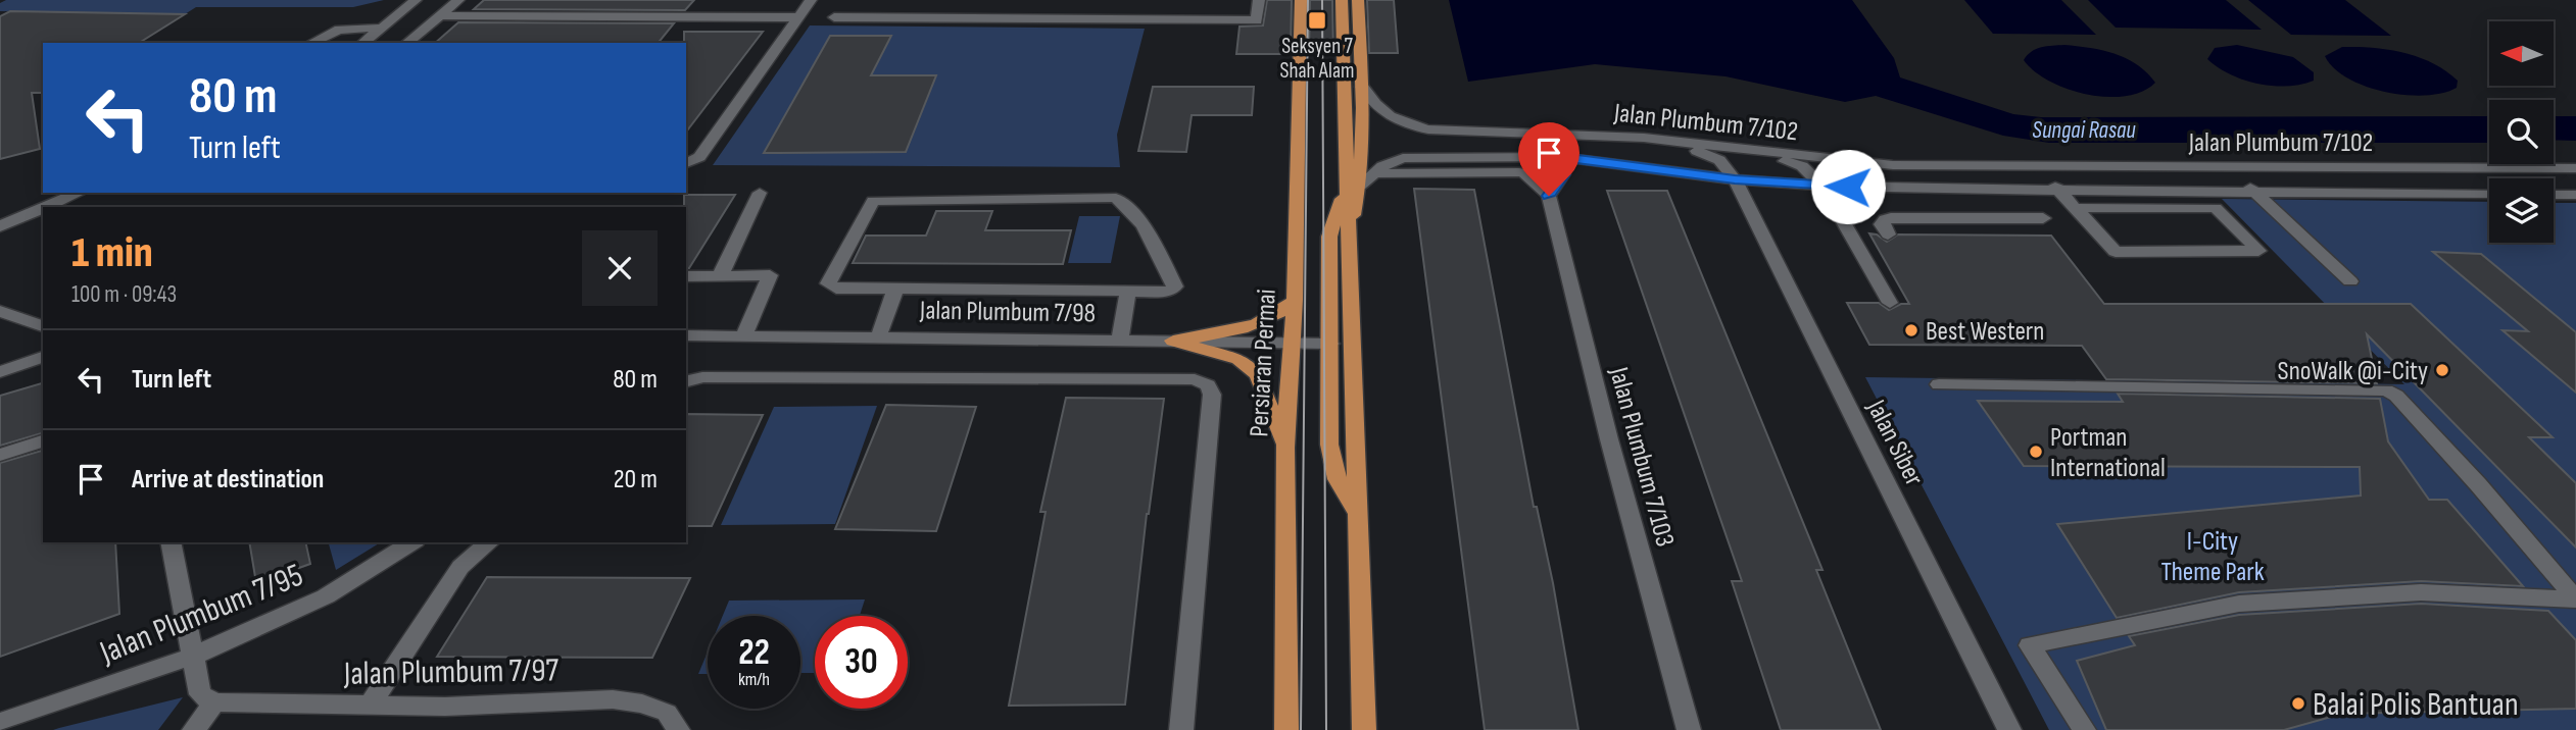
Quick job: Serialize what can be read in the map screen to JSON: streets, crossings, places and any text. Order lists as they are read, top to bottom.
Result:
{
  "streets": {
    "main road": ["Persiaran Permai"],
    "street": [
      "Jalan Plumbum 7/102",
      "Jalan Plumbum 7/98",
      "Jalan Siber",
      "Jalan Plumbum 7/103",
      "Jalan Plumbum 7/95",
      "Jalan Plumbum 7/97"
    ]
  },
  "crossings": [
    ["Jalan Plumbum 7/102", "Jalan Siber"],
    ["Jalan Plumbum 7/98", "Persiaran Permai"]
  ],
  "water": ["Sungai Rasau"],
  "parks": ["I-City Theme Park"],
  "places": {
    "transit": ["Seksyen 7 Shah Alam"],
    "other": [
      "Best Western",
      "SnoWalk @i-City",
      "Portman International",
      "Balai Polis Bantuan"
    ]
  },
  "north": "left",
  "page": {
    "turn": ["80 m", "Turn left"],
    "heading": ["1 min", "100 m · 09:43"],
    "list": [
      {
        "name": "Turn left",
        "value": "80 m"
      },
      {
        "name": "Arrive at destination",
        "value": "20 m"
      }
    ],
    "speed": "22 km/h",
    "limit": "30"
  }
}
